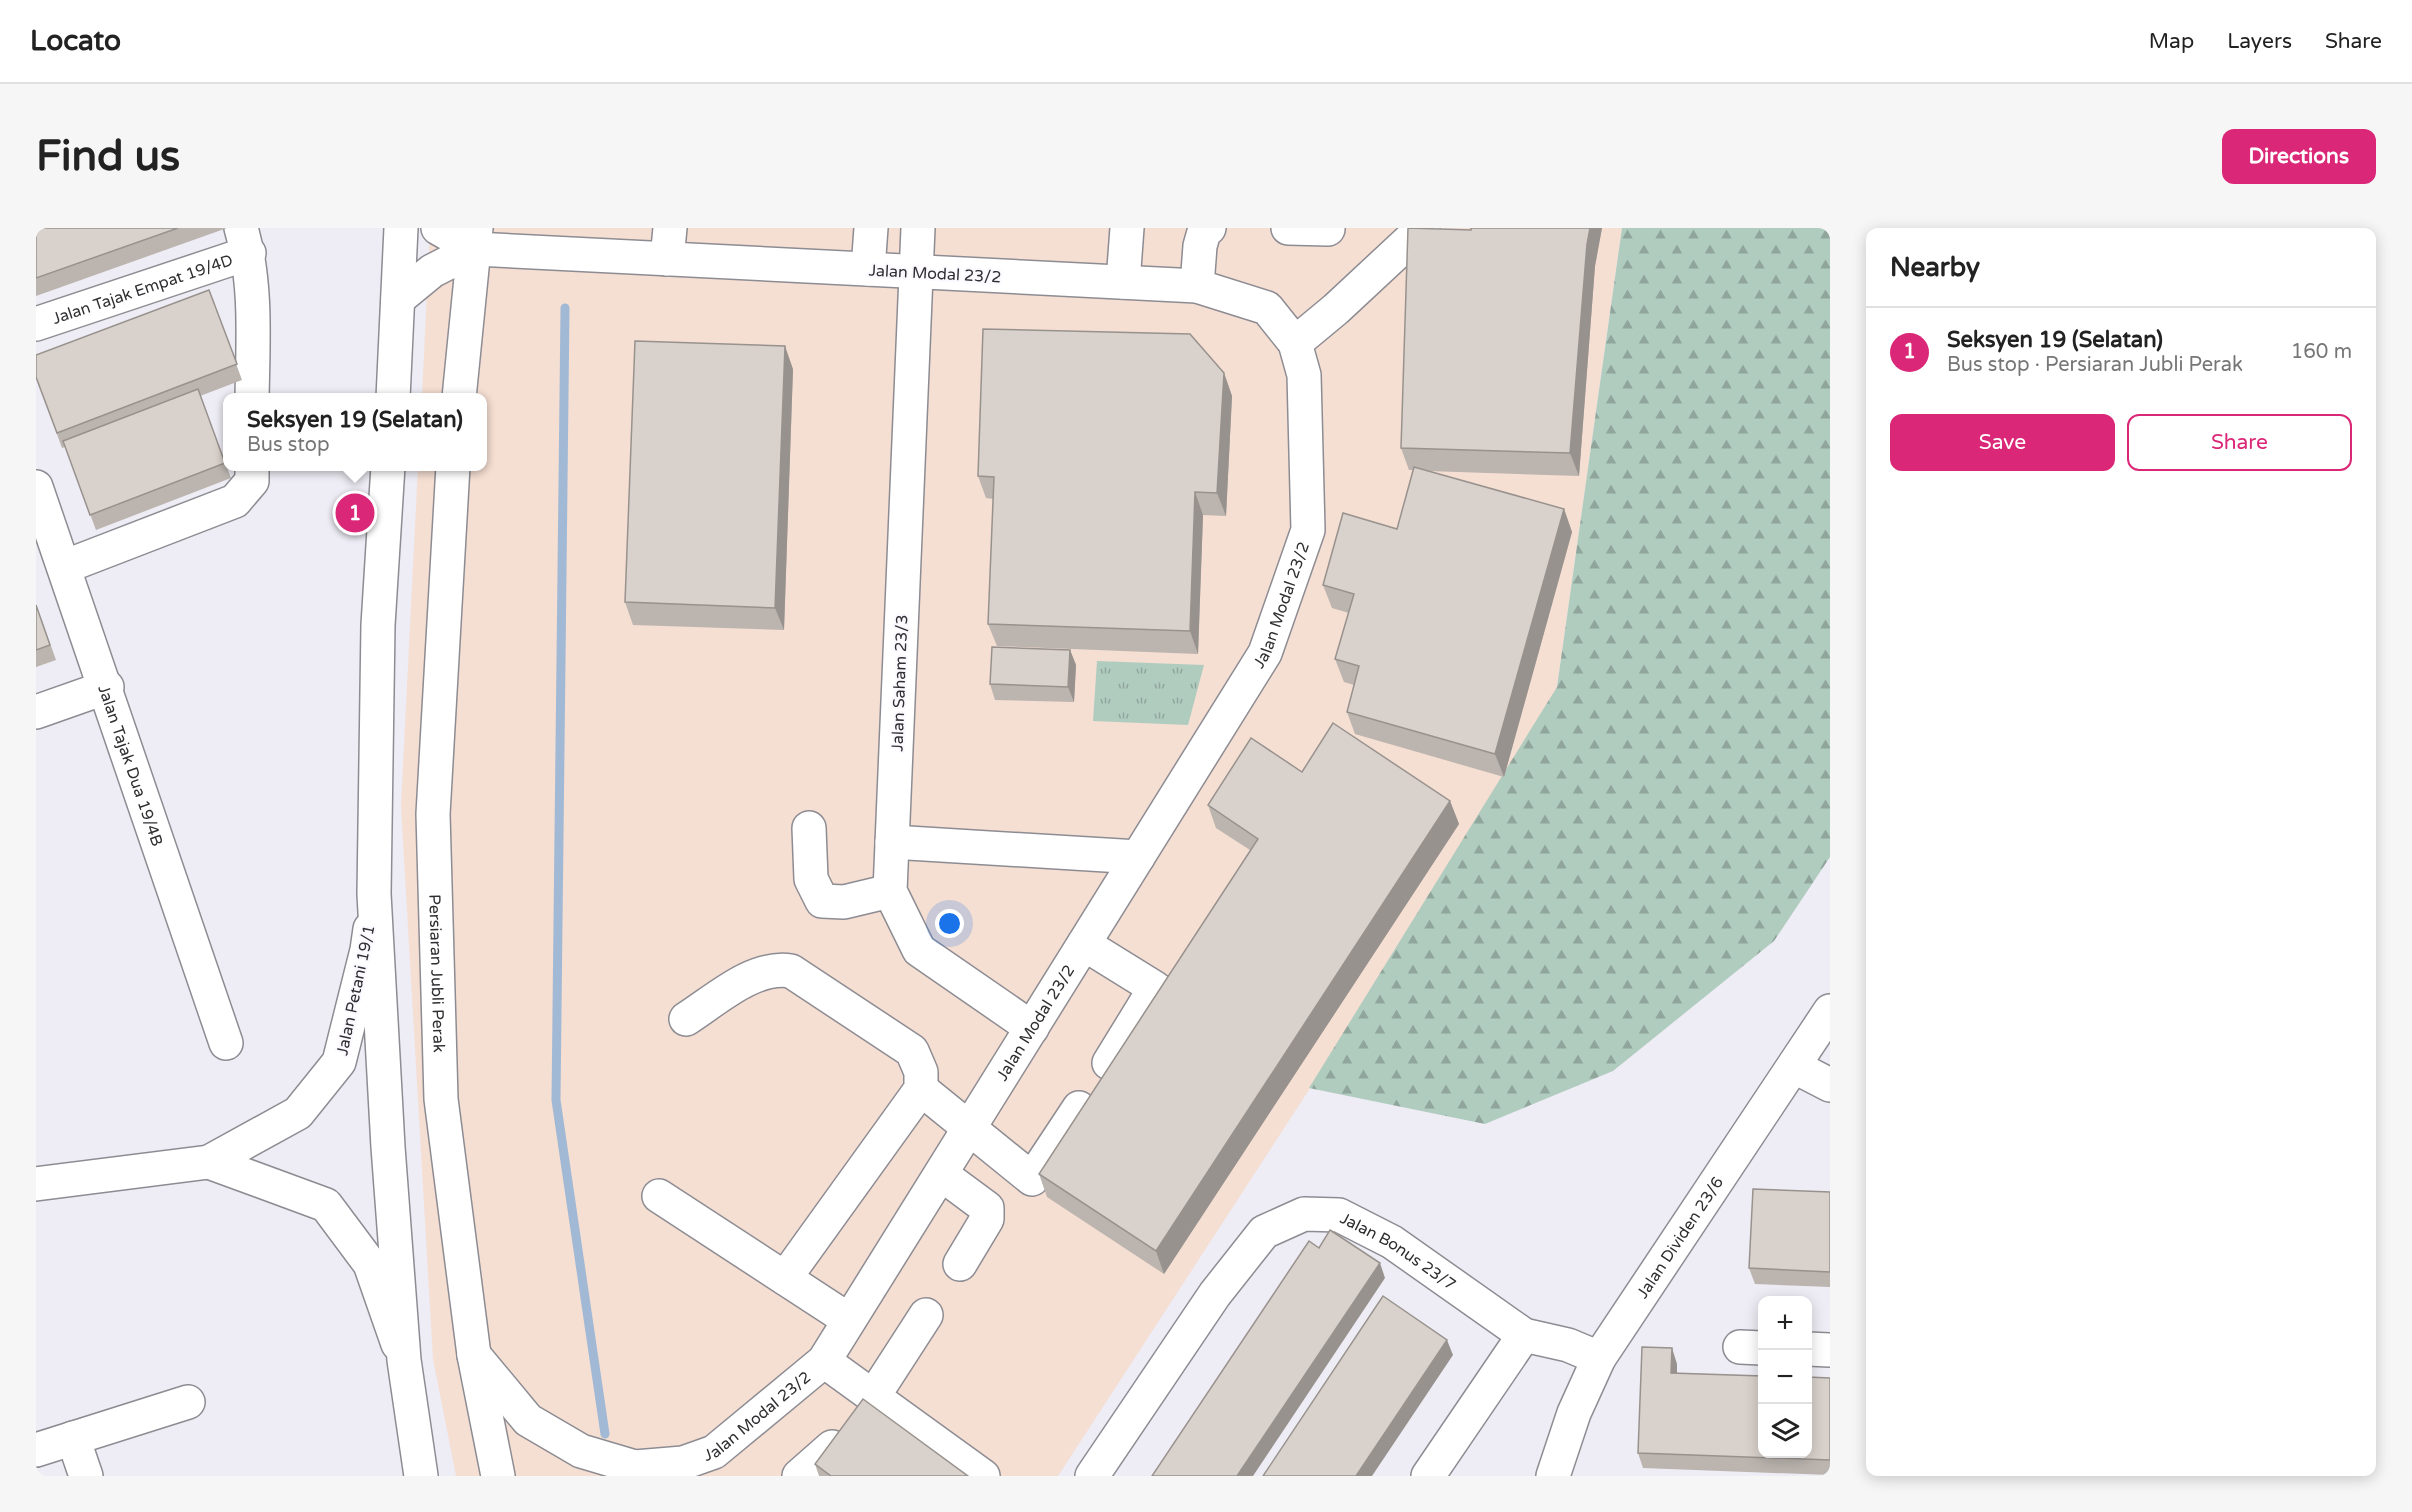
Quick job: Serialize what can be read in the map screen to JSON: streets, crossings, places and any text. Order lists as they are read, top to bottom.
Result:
{
  "streets": {
    "street": [
      "Jalan Modal 23/2",
      "Jalan Tajak Empat 19/4D",
      "Jalan Saham 23/3",
      "Jalan Tajak Dua 19/4B",
      "Persiaran Jubli Perak",
      "Jalan Petani 19/1",
      "Jalan Dividen 23/6",
      "Jalan Bonus 23/7"
    ]
  },
  "crossings": [
    ["Jalan Modal 23/2", "Jalan Saham 23/3"],
    ["Jalan Modal 23/2", "Persiaran Jubli Perak"],
    ["Jalan Dividen 23/6", "Jalan Bonus 23/7"]
  ],
  "page": {
    "header": "Locato",
    "nav": ["Map", "Layers", "Share"],
    "buttons": [
      "Directions",
      ["Save", "Share"]
    ],
    "title": "Find us",
    "heading": "Nearby",
    "list": [
      {
        "mark": "1",
        "name": "Seksyen 19 (Selatan)",
        "note": "Bus stop · Persiaran Jubli Perak",
        "value": "160 m"
      }
    ],
    "popup": ["Seksyen 19 (Selatan)", "Bus stop"],
    "pins": "1",
    "map_buttons": ["+", "−"]
  }
}
